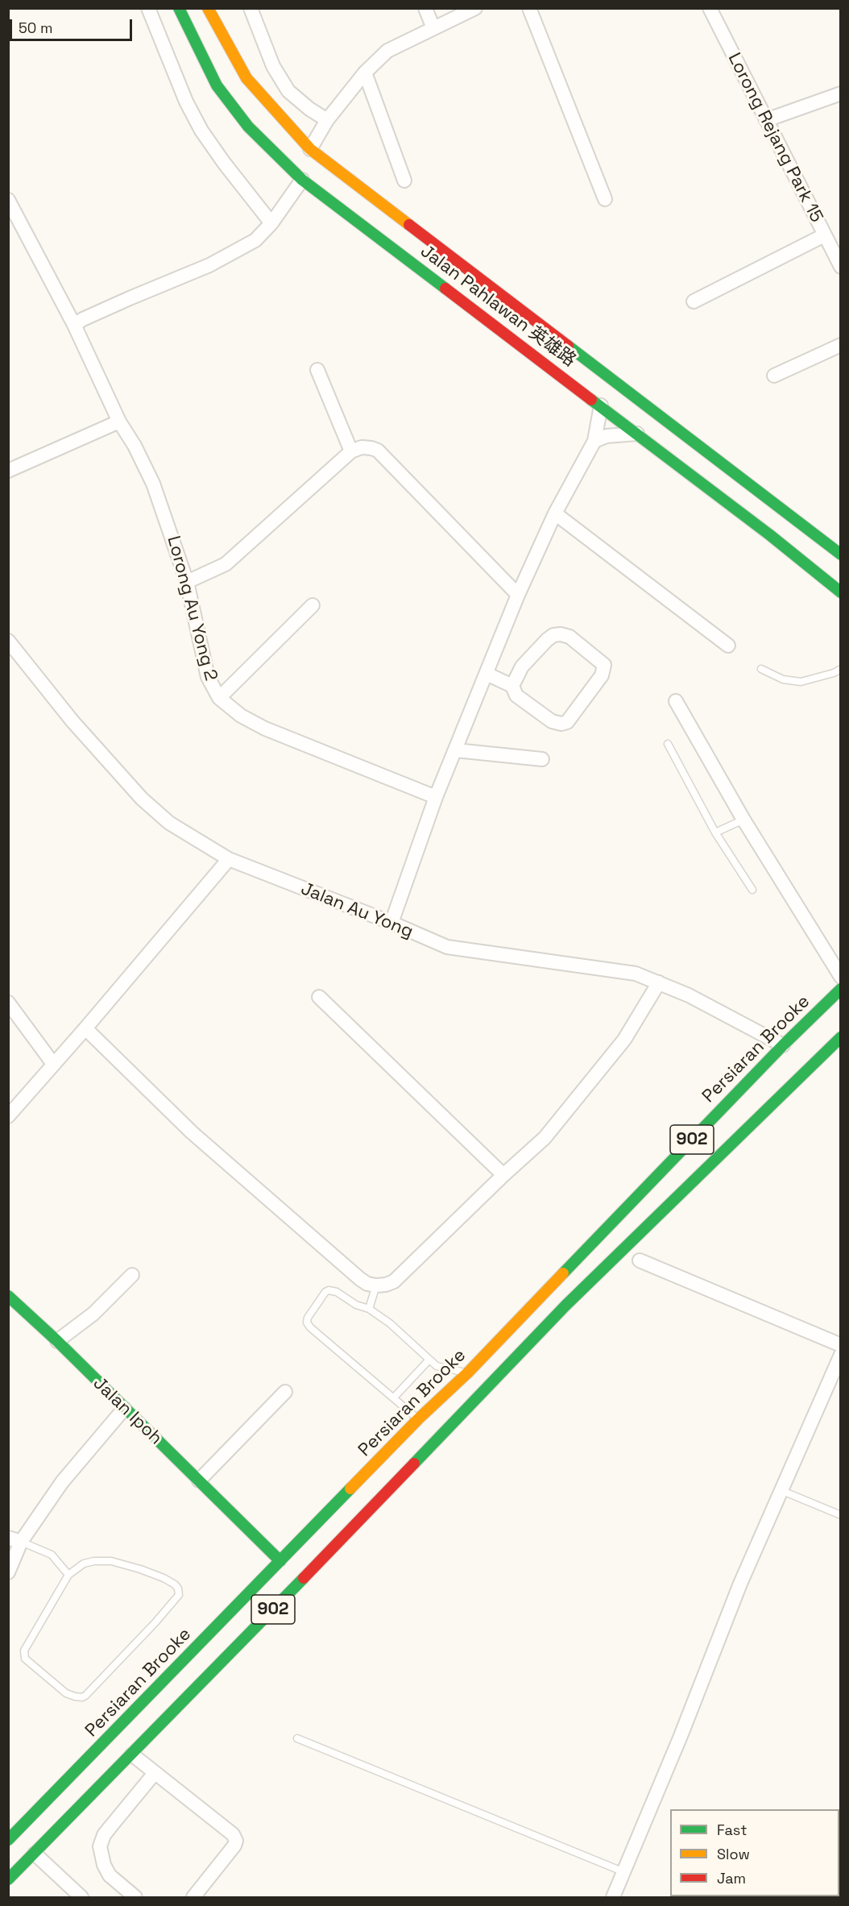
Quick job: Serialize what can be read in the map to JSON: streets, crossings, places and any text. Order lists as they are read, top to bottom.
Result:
{
  "streets": {
    "main road": [
      "Jalan Pahlawan 英雄路",
      "Persiaran Brooke",
      "902",
      "Jalan Ipoh"
    ],
    "street": ["Lorong Rejang Park 15", "Lorong Au Yong 2", "Jalan Au Yong"]
  },
  "crossings": [
    ["Jalan Au Yong", "Persiaran Brooke"],
    ["Persiaran Brooke", "Jalan Ipoh"]
  ],
  "legend": ["Fast", "Slow", "Jam"],
  "scale_bar": "50 m"
}
